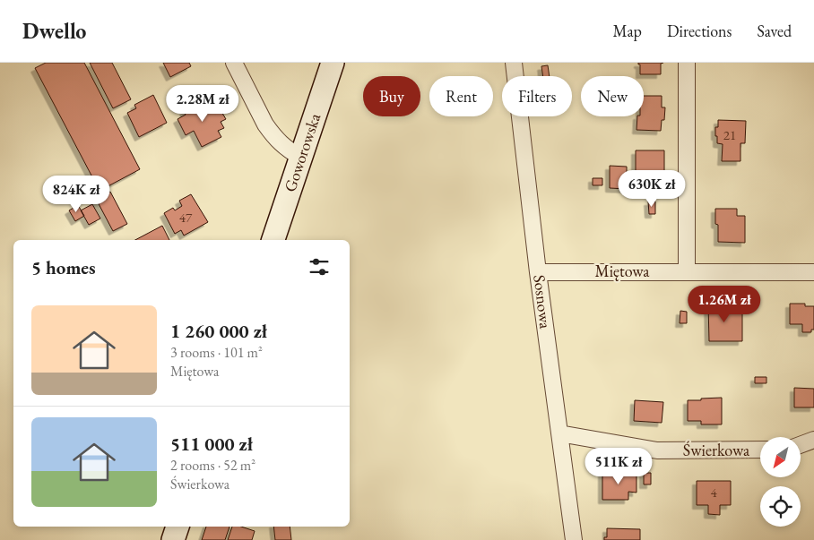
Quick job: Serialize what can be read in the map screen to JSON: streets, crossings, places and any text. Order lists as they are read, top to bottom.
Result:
{
  "streets": {
    "main road": ["Goworowska"],
    "street": ["Miętowa", "Sosnowa", "Świerkowa"]
  },
  "crossings": [
    ["Miętowa", "Sosnowa"],
    ["Sosnowa", "Świerkowa"]
  ],
  "house_numbers": ["21", "47", "4"],
  "north": "bottom left",
  "page": {
    "header": "Dwello",
    "nav": ["Map", "Directions", "Saved"],
    "chip": [
      "Buy",
      "Rent",
      "Filters",
      "New"
    ],
    "price": [
      "2.28M zł",
      "630K zł",
      "824K zł",
      "1.26M zł",
      "511K zł"
    ],
    "heading": "5 homes",
    "list": [
      {
        "name": "1 260 000 zł",
        "note": "3 rooms · 101 m² · Miętowa"
      },
      {
        "name": "511 000 zł",
        "note": "2 rooms · 52 m² · Świerkowa"
      }
    ]
  }
}
